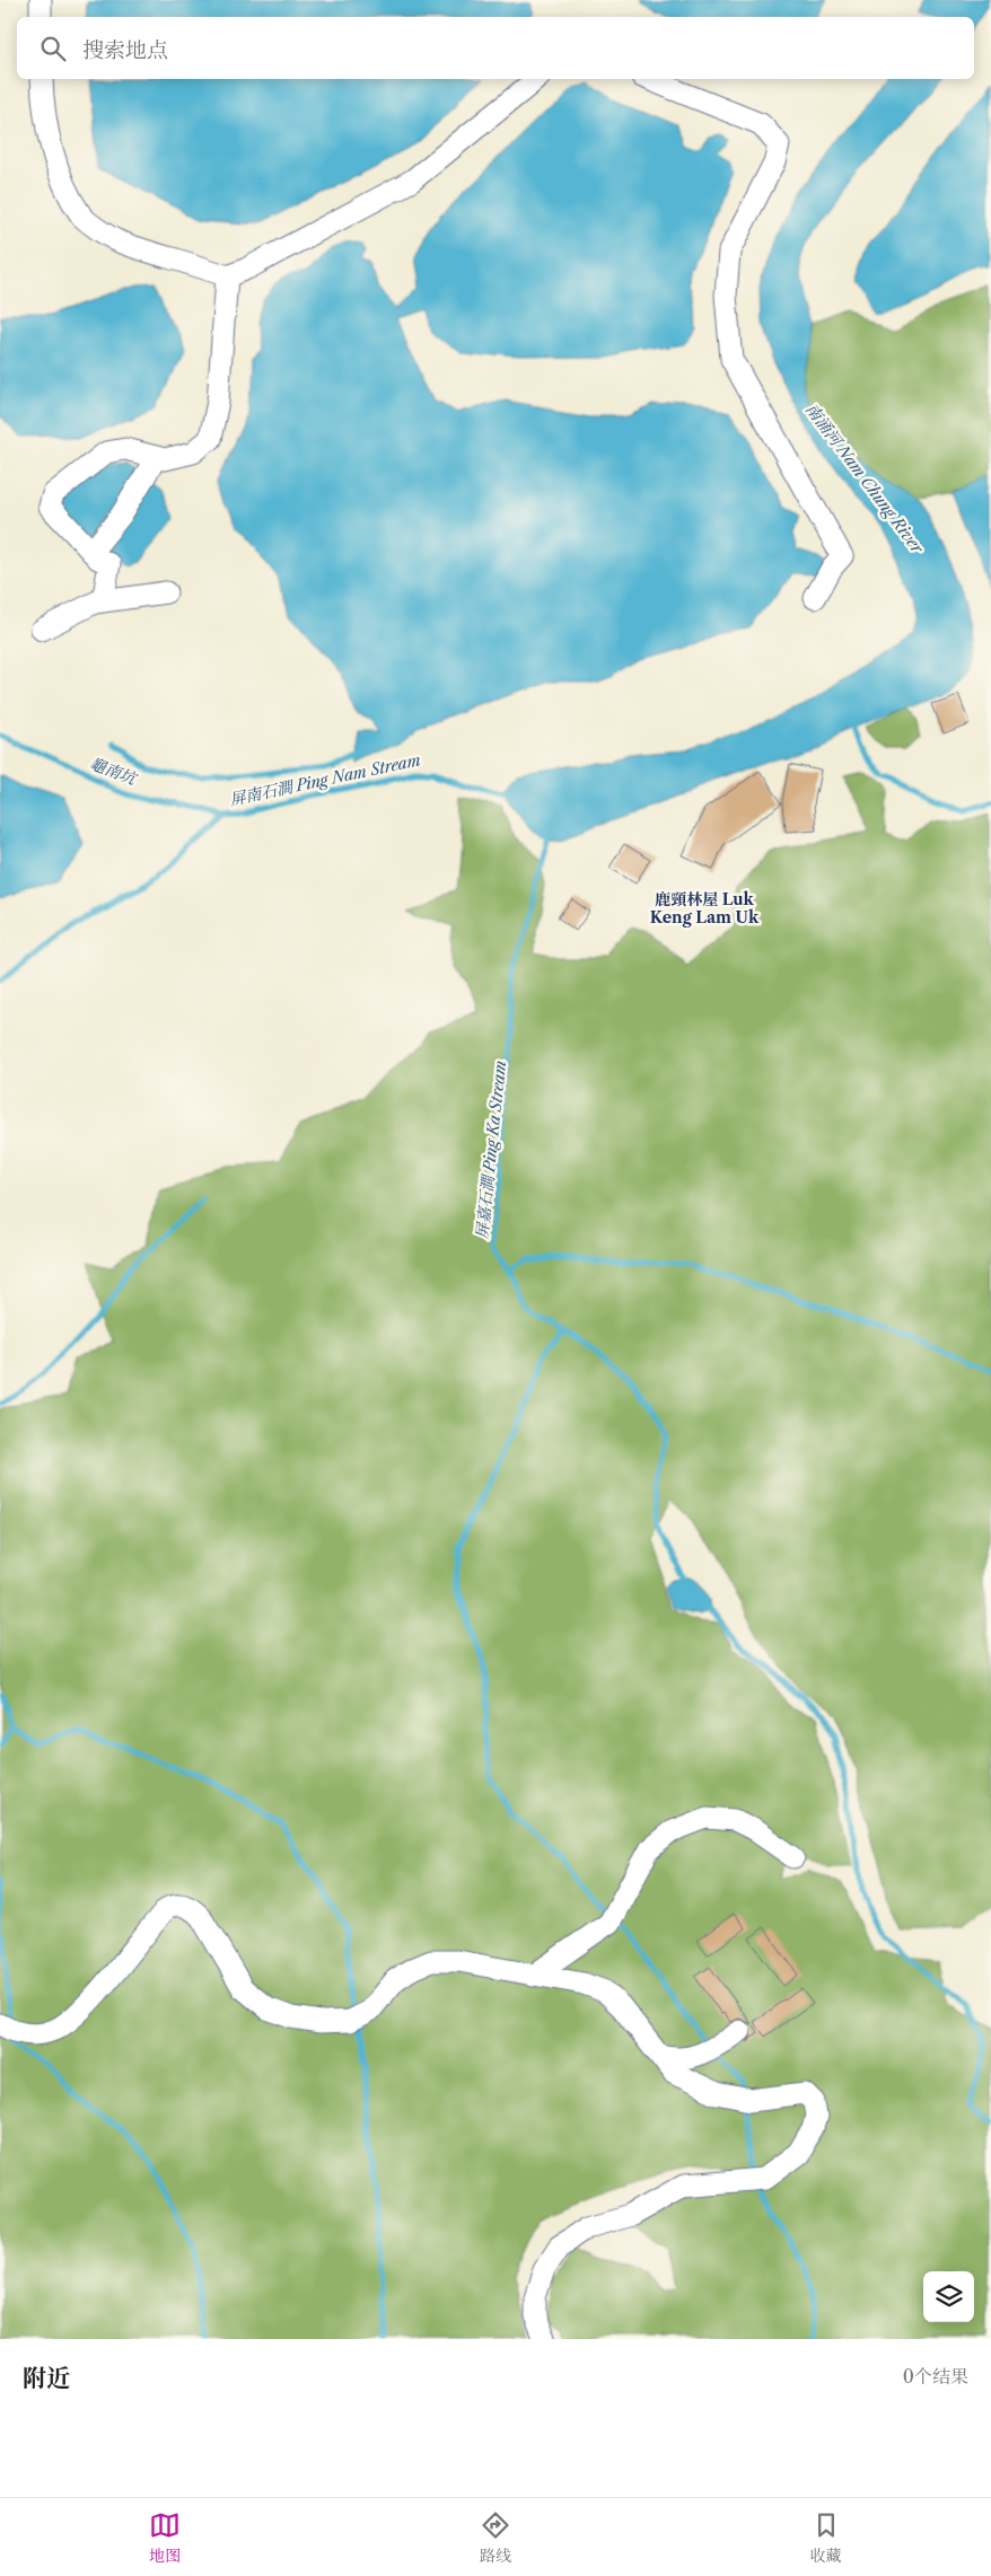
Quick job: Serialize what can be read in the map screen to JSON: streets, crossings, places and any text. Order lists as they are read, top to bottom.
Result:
{
  "districts": ["鹿頸林屋 Luk Keng Lam Uk"],
  "water": [
    "南涌河 Nam Chung River",
    "龜南坑",
    "屏南石澗 Ping Nam Stream",
    "屏嘉石澗 Ping Ka Stream"
  ],
  "page": {
    "search": "搜索地点",
    "heading": ["附近", "0个结果"],
    "nav": ["地图", "路线", "收藏"]
  }
}
